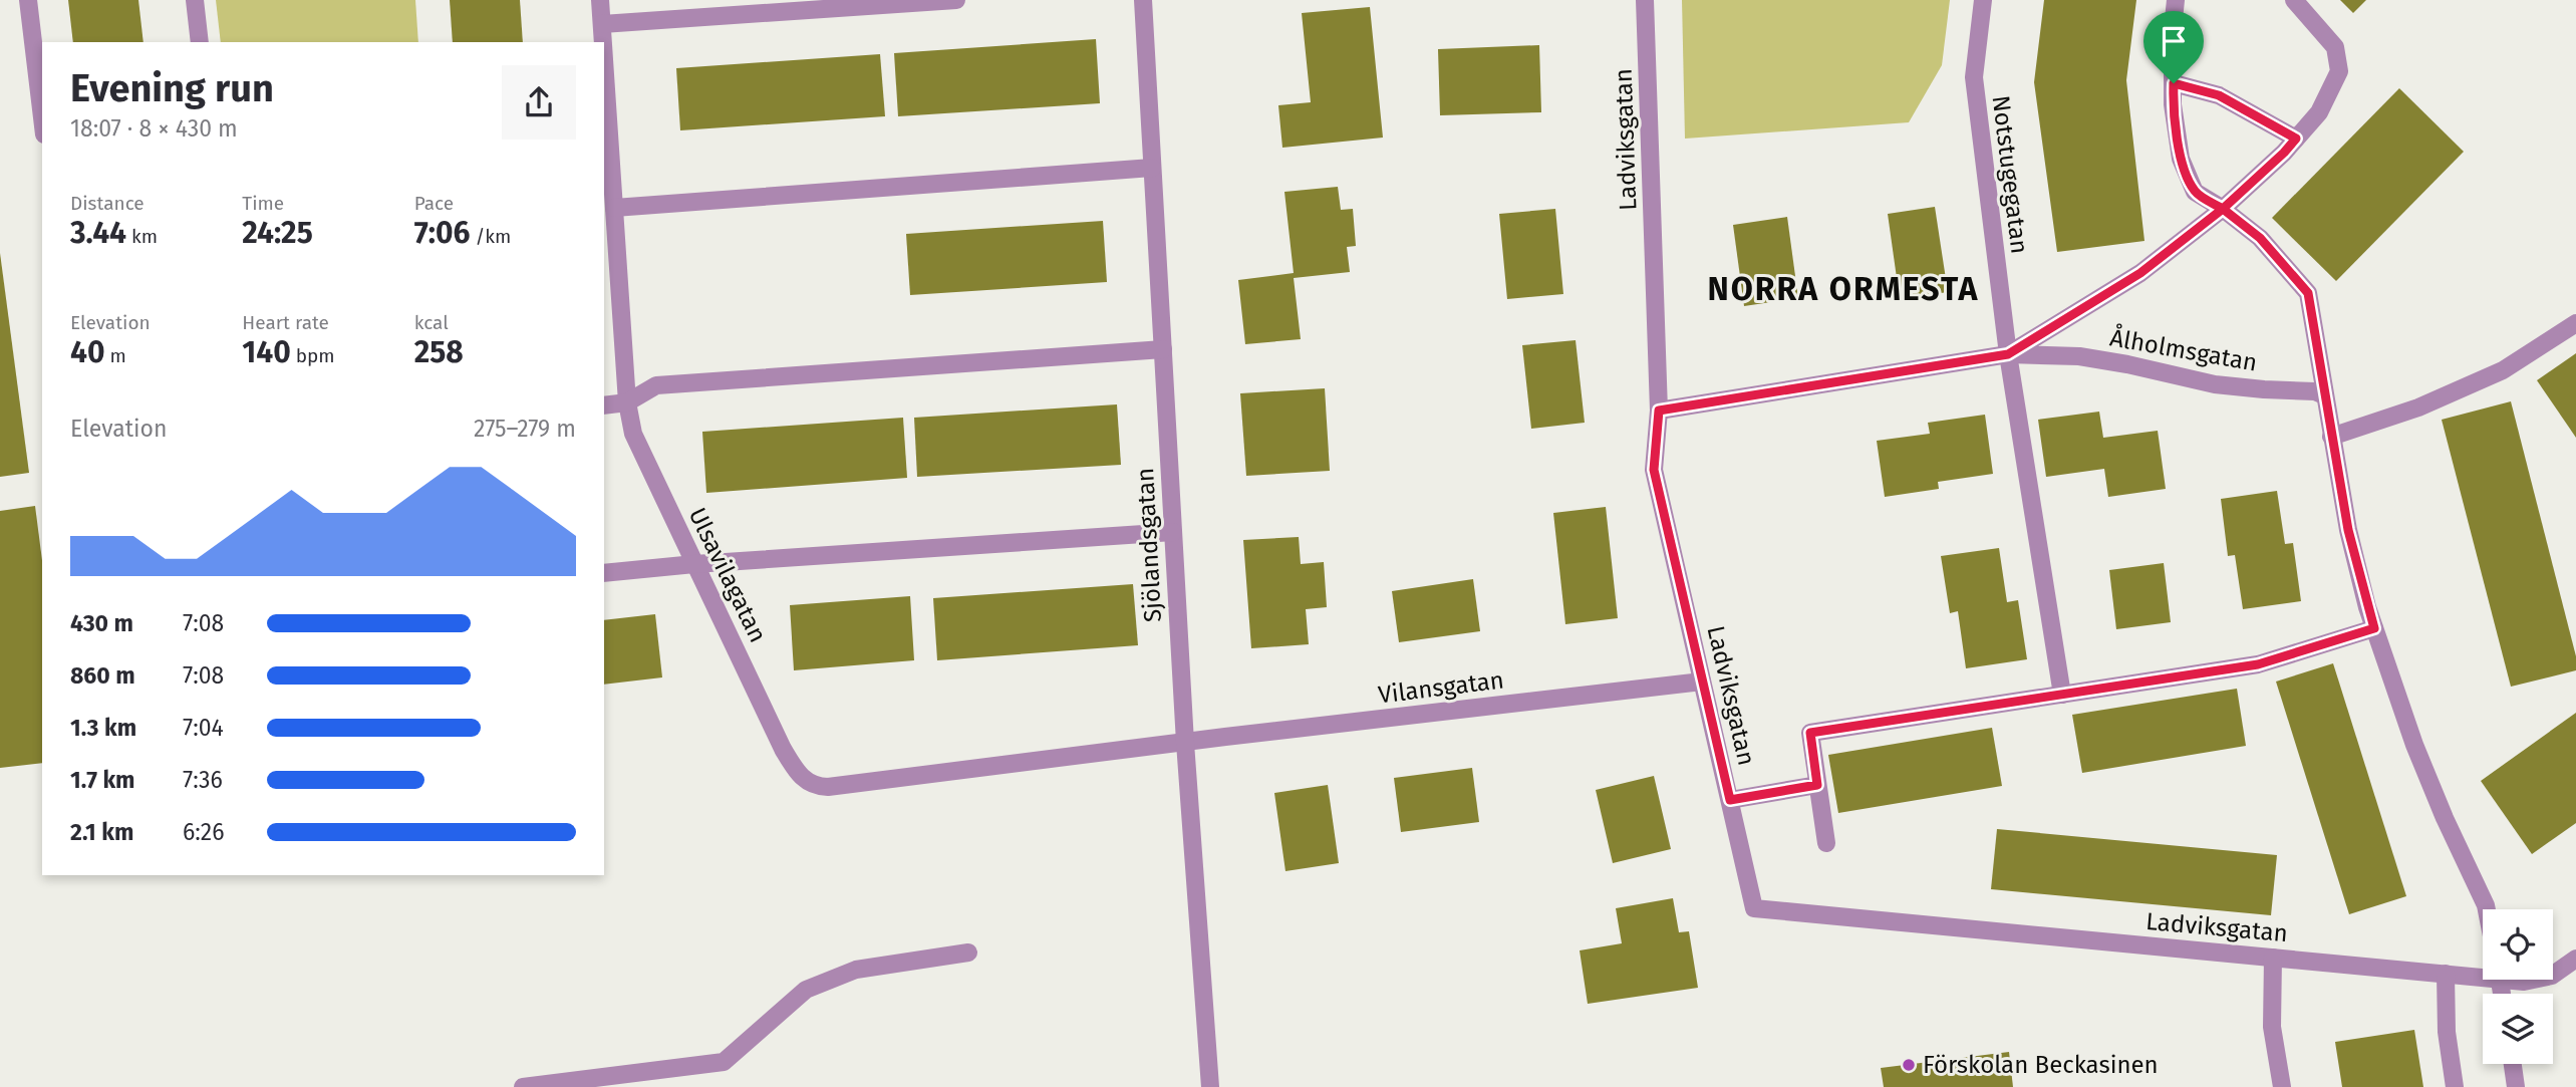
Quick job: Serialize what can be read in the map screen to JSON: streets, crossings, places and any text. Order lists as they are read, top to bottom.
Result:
{
  "streets": {
    "street": [
      "Ladviksgatan",
      "Notstugegatan",
      "Ålholmsgatan",
      "Sjölandsgatan",
      "Ulsavilagatan",
      "Vilansgatan"
    ]
  },
  "crossings": [
    ["Ladviksgatan", "Ålholmsgatan"],
    ["Ladviksgatan", "Vilansgatan"],
    ["Notstugegatan", "Ålholmsgatan"],
    ["Sjölandsgatan", "Ulsavilagatan"],
    ["Sjölandsgatan", "Vilansgatan"],
    ["Ulsavilagatan", "Vilansgatan"]
  ],
  "districts": ["NORRA ORMESTA"],
  "places": ["Förskolan Beckasinen"],
  "page": {
    "heading": ["Evening run", "18:07 · 8 × 430 m"],
    "stats": [
      ["Distance", "3.44 km"],
      ["Time", "24:25"],
      ["Pace", "7:06 /km"],
      ["Elevation", "40 m"],
      ["Heart rate", "140 bpm"],
      ["kcal", "258"]
    ],
    "chart": ["Elevation", "275–279 m"],
    "list": [
      {
        "name": "430 m",
        "note": "7:08"
      },
      {
        "name": "860 m",
        "note": "7:08"
      },
      {
        "name": "1.3 km",
        "note": "7:04"
      },
      {
        "name": "1.7 km",
        "note": "7:36"
      },
      {
        "name": "2.1 km",
        "note": "6:26"
      }
    ]
  }
}
